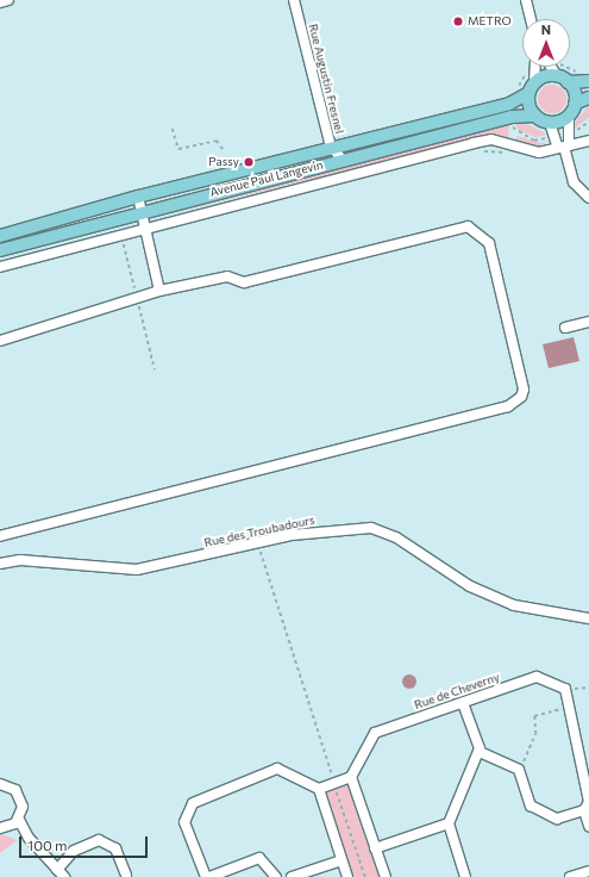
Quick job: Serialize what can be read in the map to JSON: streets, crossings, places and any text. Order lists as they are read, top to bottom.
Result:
{
  "streets": {
    "main road": ["Avenue Paul Langevin"],
    "street": ["Rue Augustin Fresnel", "Rue des Troubadours", "Rue de Cheverny"]
  },
  "crossings": [
    ["Rue Augustin Fresnel", "Avenue Paul Langevin"]
  ],
  "places": ["METRO", "Passy"],
  "scale_bar": "100 m",
  "north": "top"
}
